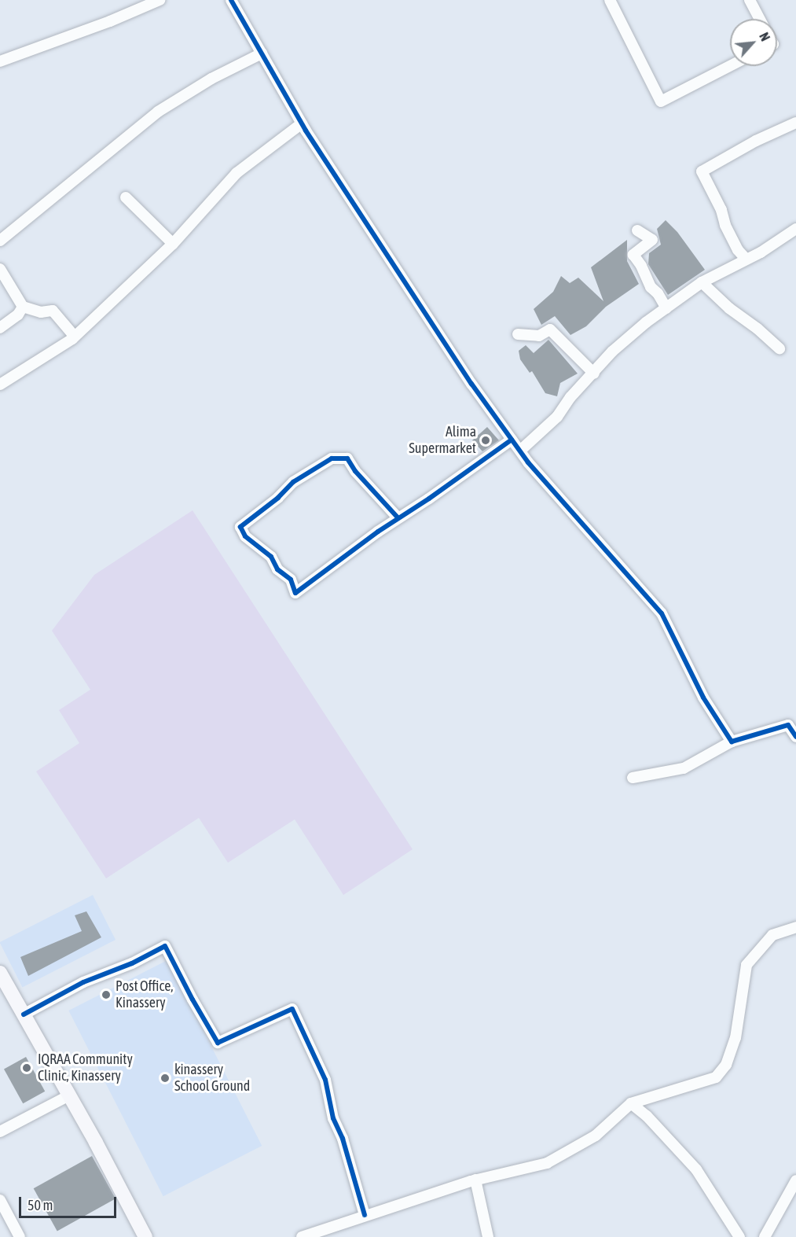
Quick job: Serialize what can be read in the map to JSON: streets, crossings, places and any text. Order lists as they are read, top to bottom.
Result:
{
  "places": [
    "Alima Supermarket",
    "Post Office, Kinassery",
    "IQRAA Community Clinic, Kinassery",
    "kinassery School Ground"
  ],
  "scale_bar": "50 m",
  "north": "top right"
}
